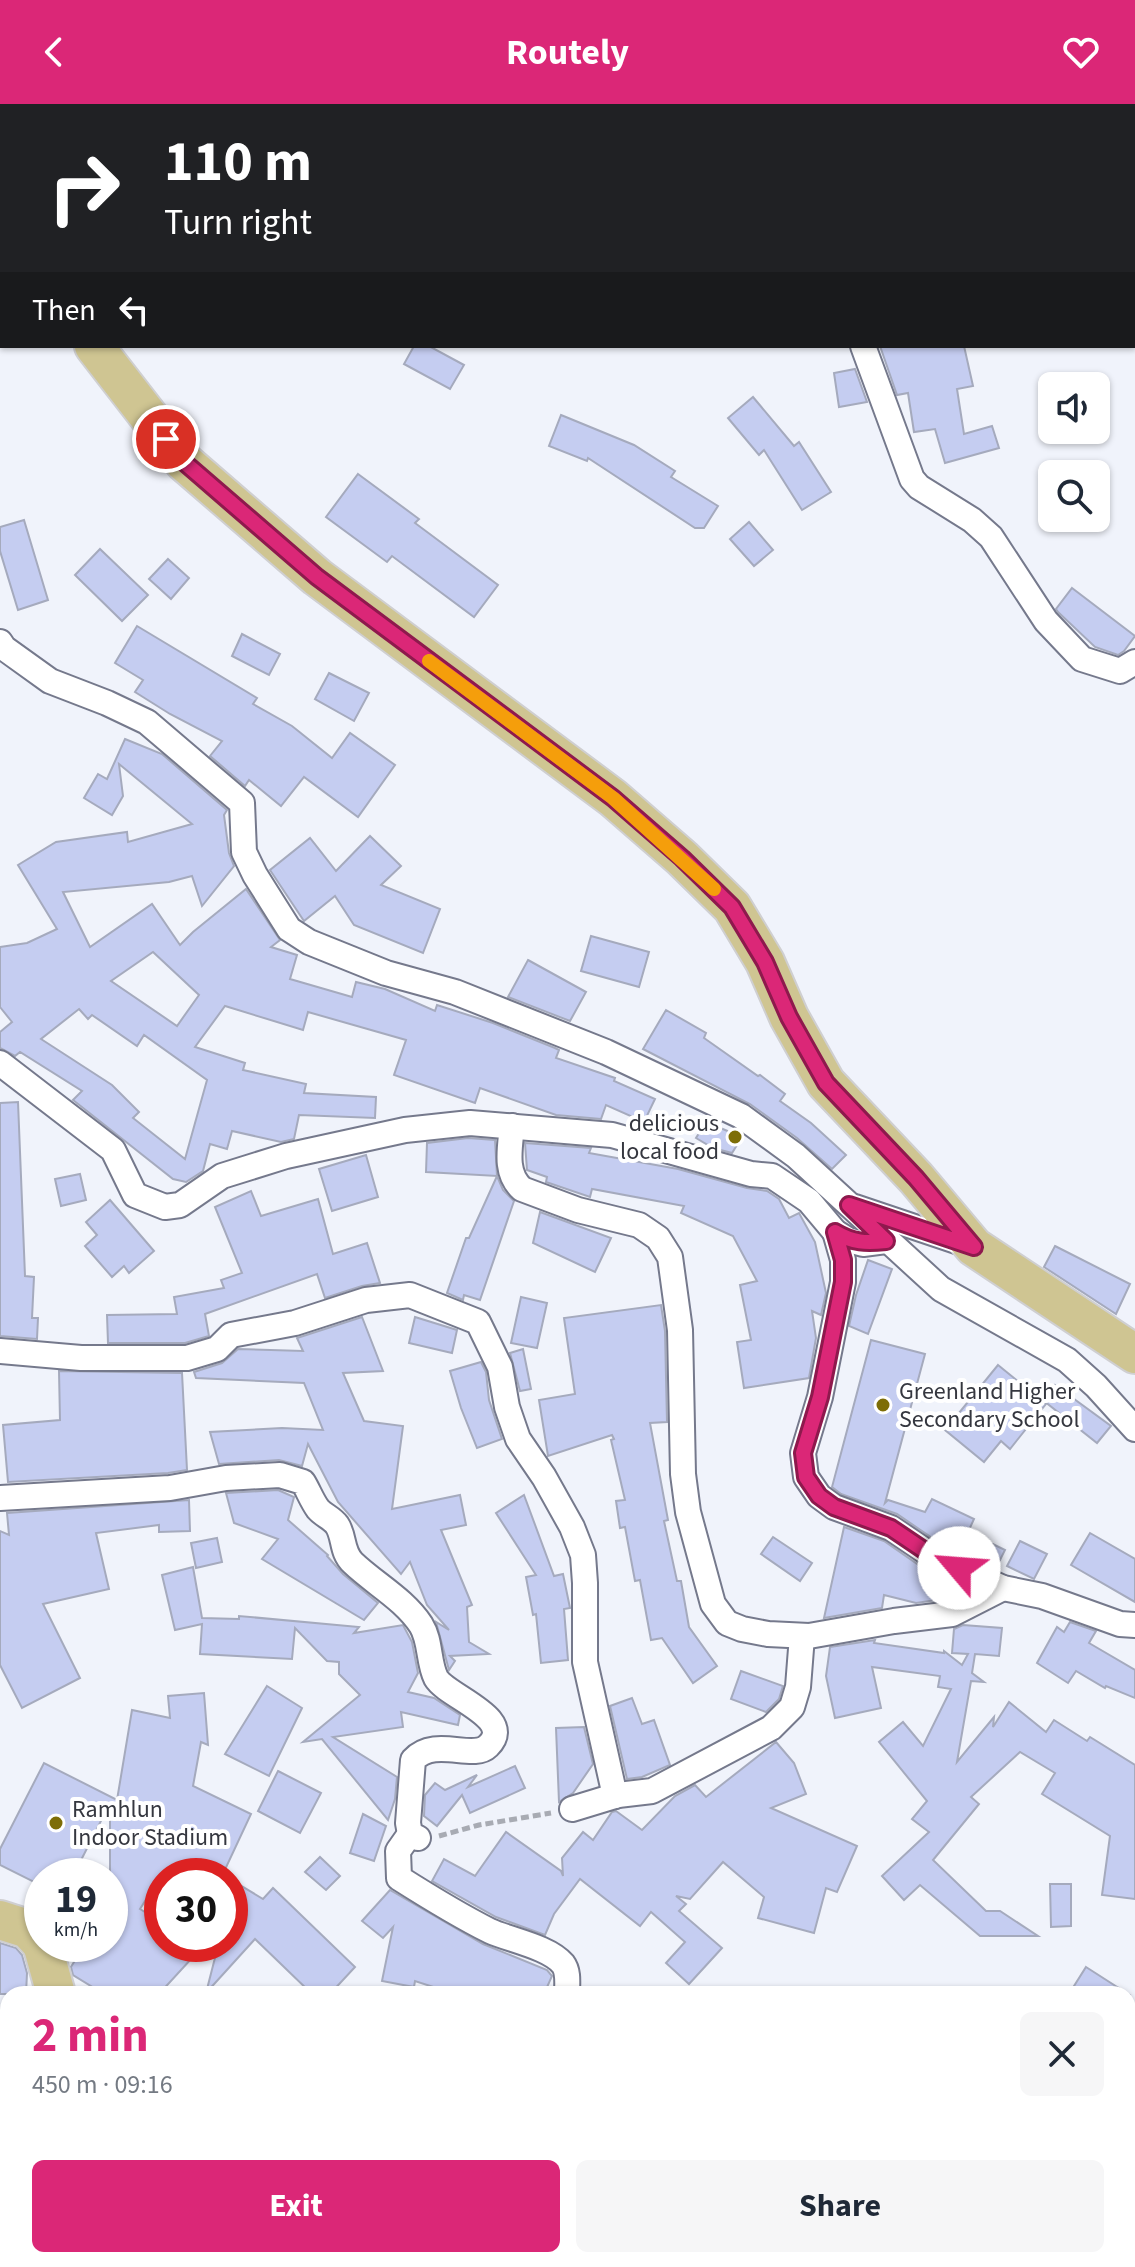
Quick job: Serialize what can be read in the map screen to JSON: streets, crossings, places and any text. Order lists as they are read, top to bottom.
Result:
{
  "places": ["delicious local food", "Greenland Higher Secondary School", "Ramhlun Indoor Stadium"],
  "page": {
    "header": "Routely",
    "turn": ["110 m", "Turn right"],
    "then": "Then",
    "speed": "19 km/h",
    "limit": "30",
    "heading": ["2 min", "450 m · 09:16"],
    "buttons": ["Exit", "Share"]
  }
}
